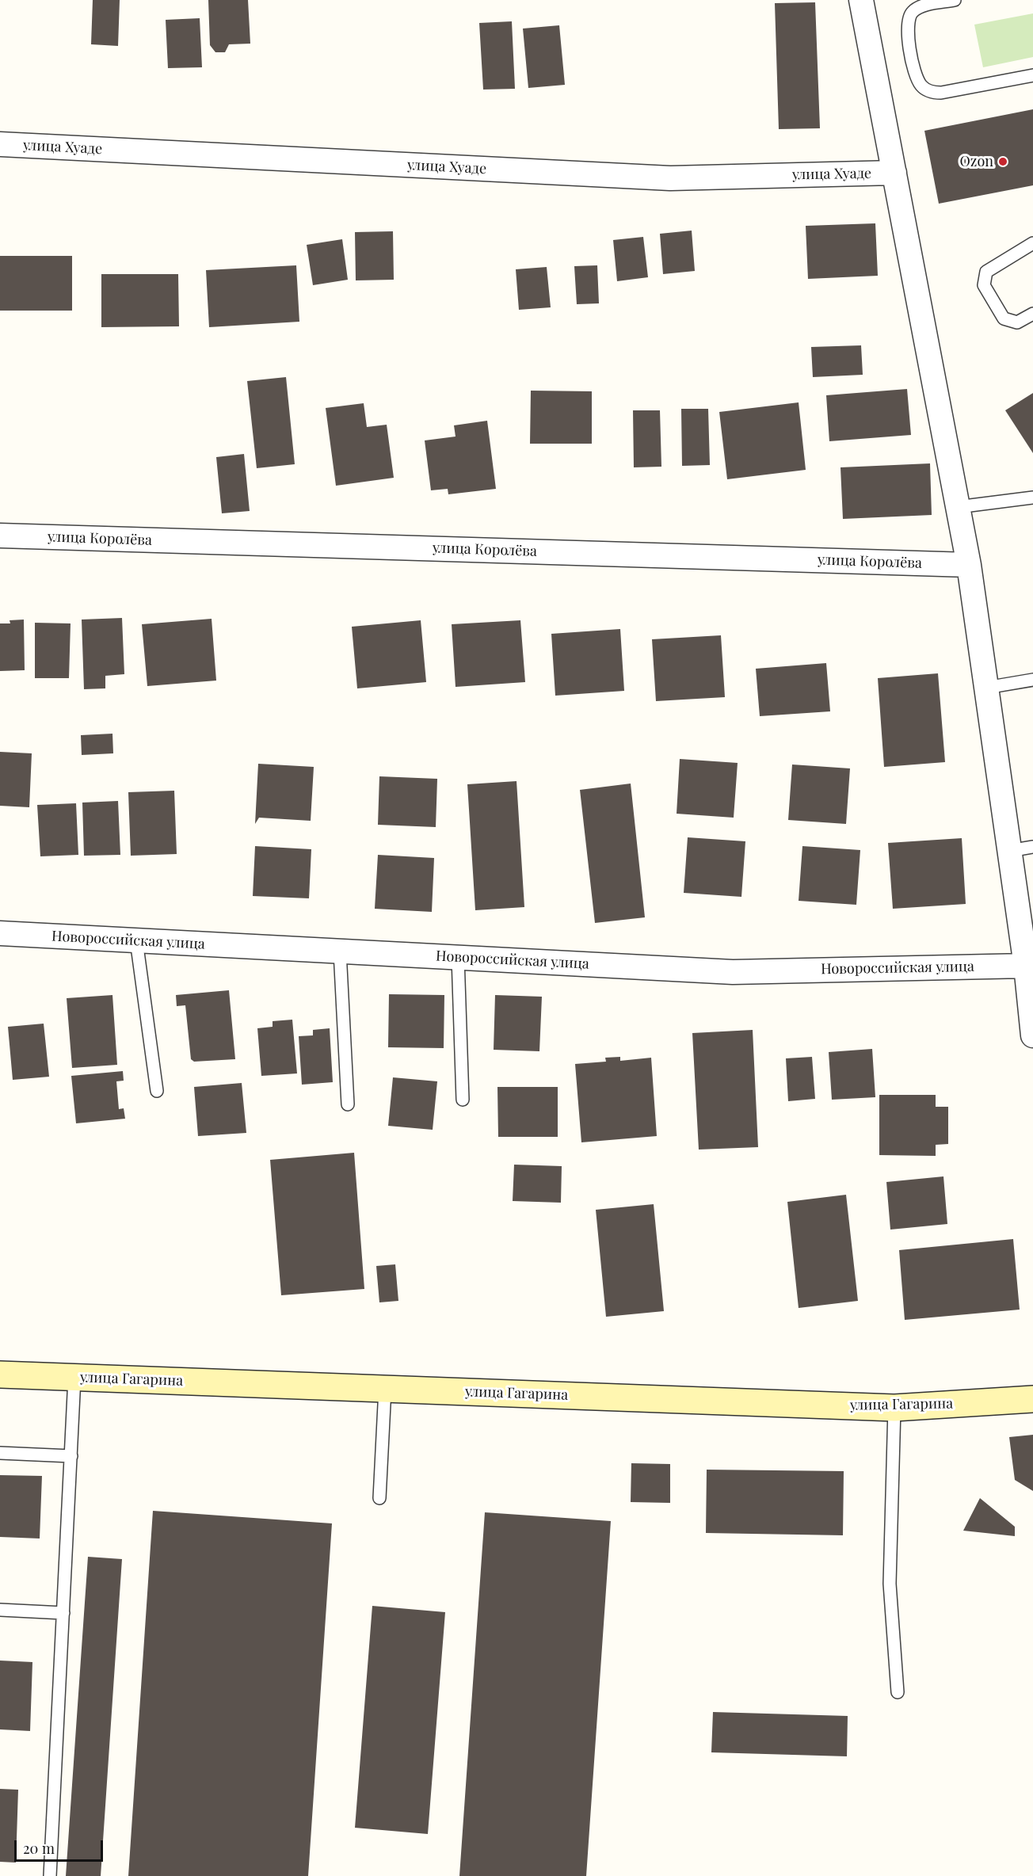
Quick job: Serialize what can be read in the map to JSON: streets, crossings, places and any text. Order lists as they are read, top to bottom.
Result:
{
  "streets": {
    "street": [
      "улица Хуаде",
      "улица Королёва",
      "Новороссийская улица",
      "улица Гагарина"
    ]
  },
  "places": ["Ozon"],
  "scale_bar": "20 m"
}
